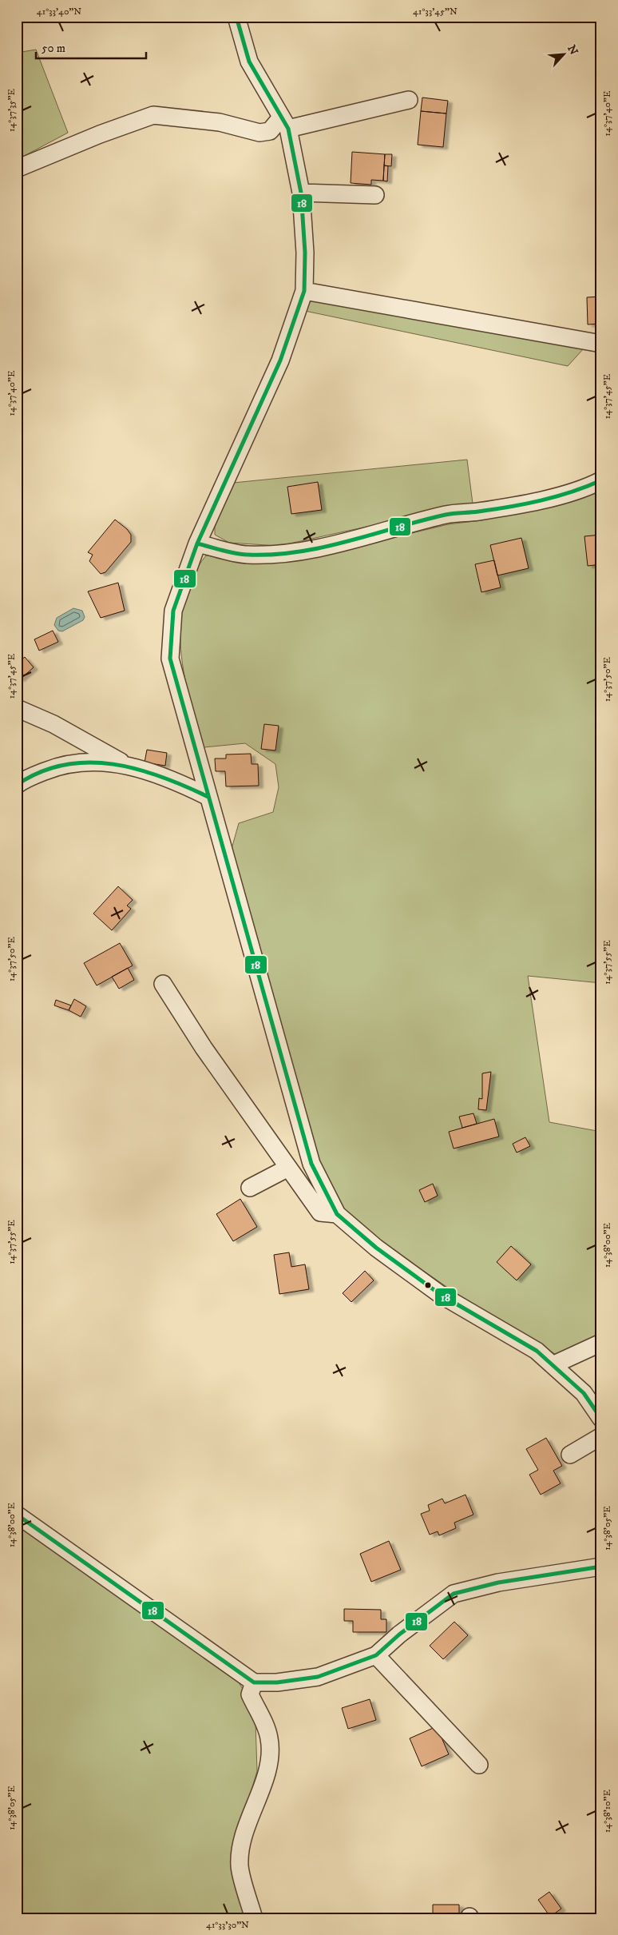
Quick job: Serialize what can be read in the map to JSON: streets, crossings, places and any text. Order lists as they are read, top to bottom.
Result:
{
  "lines": ["transit line 18"],
  "scale_bar": "50 m",
  "north": "top right",
  "coordinates": [
    "41°33'40\"N",
    "41°33'45\"N",
    "14°37'35\"E",
    "14°37'40\"E",
    "14°37'45\"E",
    "14°37'50\"E",
    "14°37'55\"E",
    "14°38'00\"E",
    "14°38'05\"E",
    "14°38'10\"E",
    "41°33'30\"N"
  ]
}
